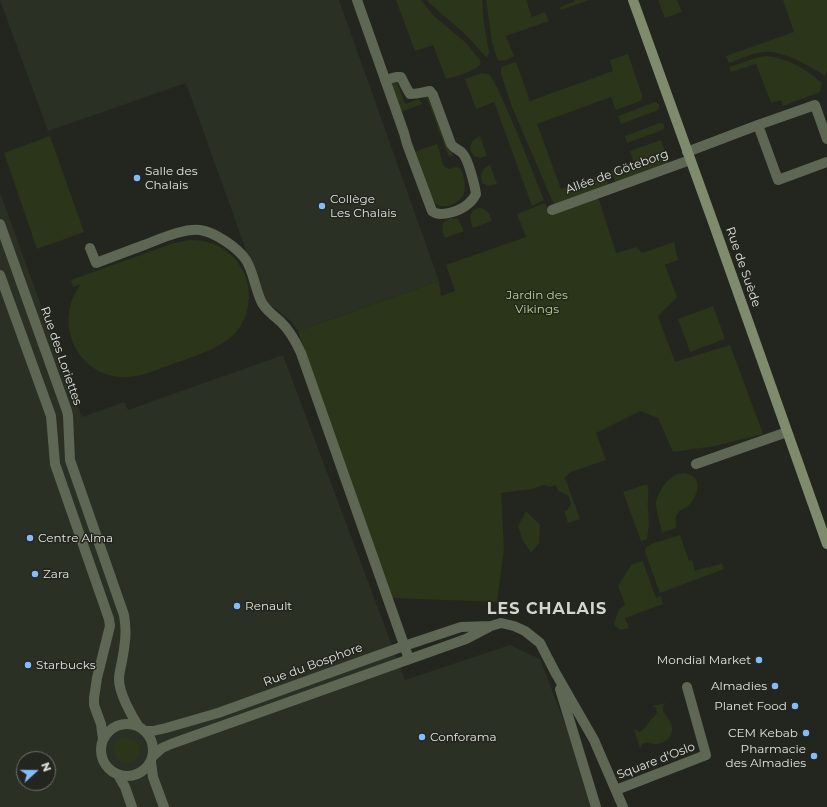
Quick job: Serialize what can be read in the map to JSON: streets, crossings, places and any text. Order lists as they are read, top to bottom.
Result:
{
  "streets": {
    "main road": ["Rue de Suède"],
    "street": [
      "Allée de Göteborg",
      "Rue des Loriettes",
      "Rue du Bosphore",
      "Square d'Oslo"
    ]
  },
  "crossings": [
    ["Allée de Göteborg", "Rue de Suède"],
    ["Rue des Loriettes", "Rue du Bosphore"],
    ["Rue du Bosphore", "Square d'Oslo"]
  ],
  "districts": ["LES CHALAIS"],
  "parks": ["Jardin des Vikings"],
  "places": [
    "Salle des Chalais",
    "Collège Les Chalais",
    "Centre Alma",
    "Zara",
    "Renault",
    "Mondial Market",
    "Starbucks",
    "Almadies",
    "Planet Food",
    "CEM Kebab",
    "Conforama",
    "Pharmacie des Almadies"
  ],
  "north": "right"
}
